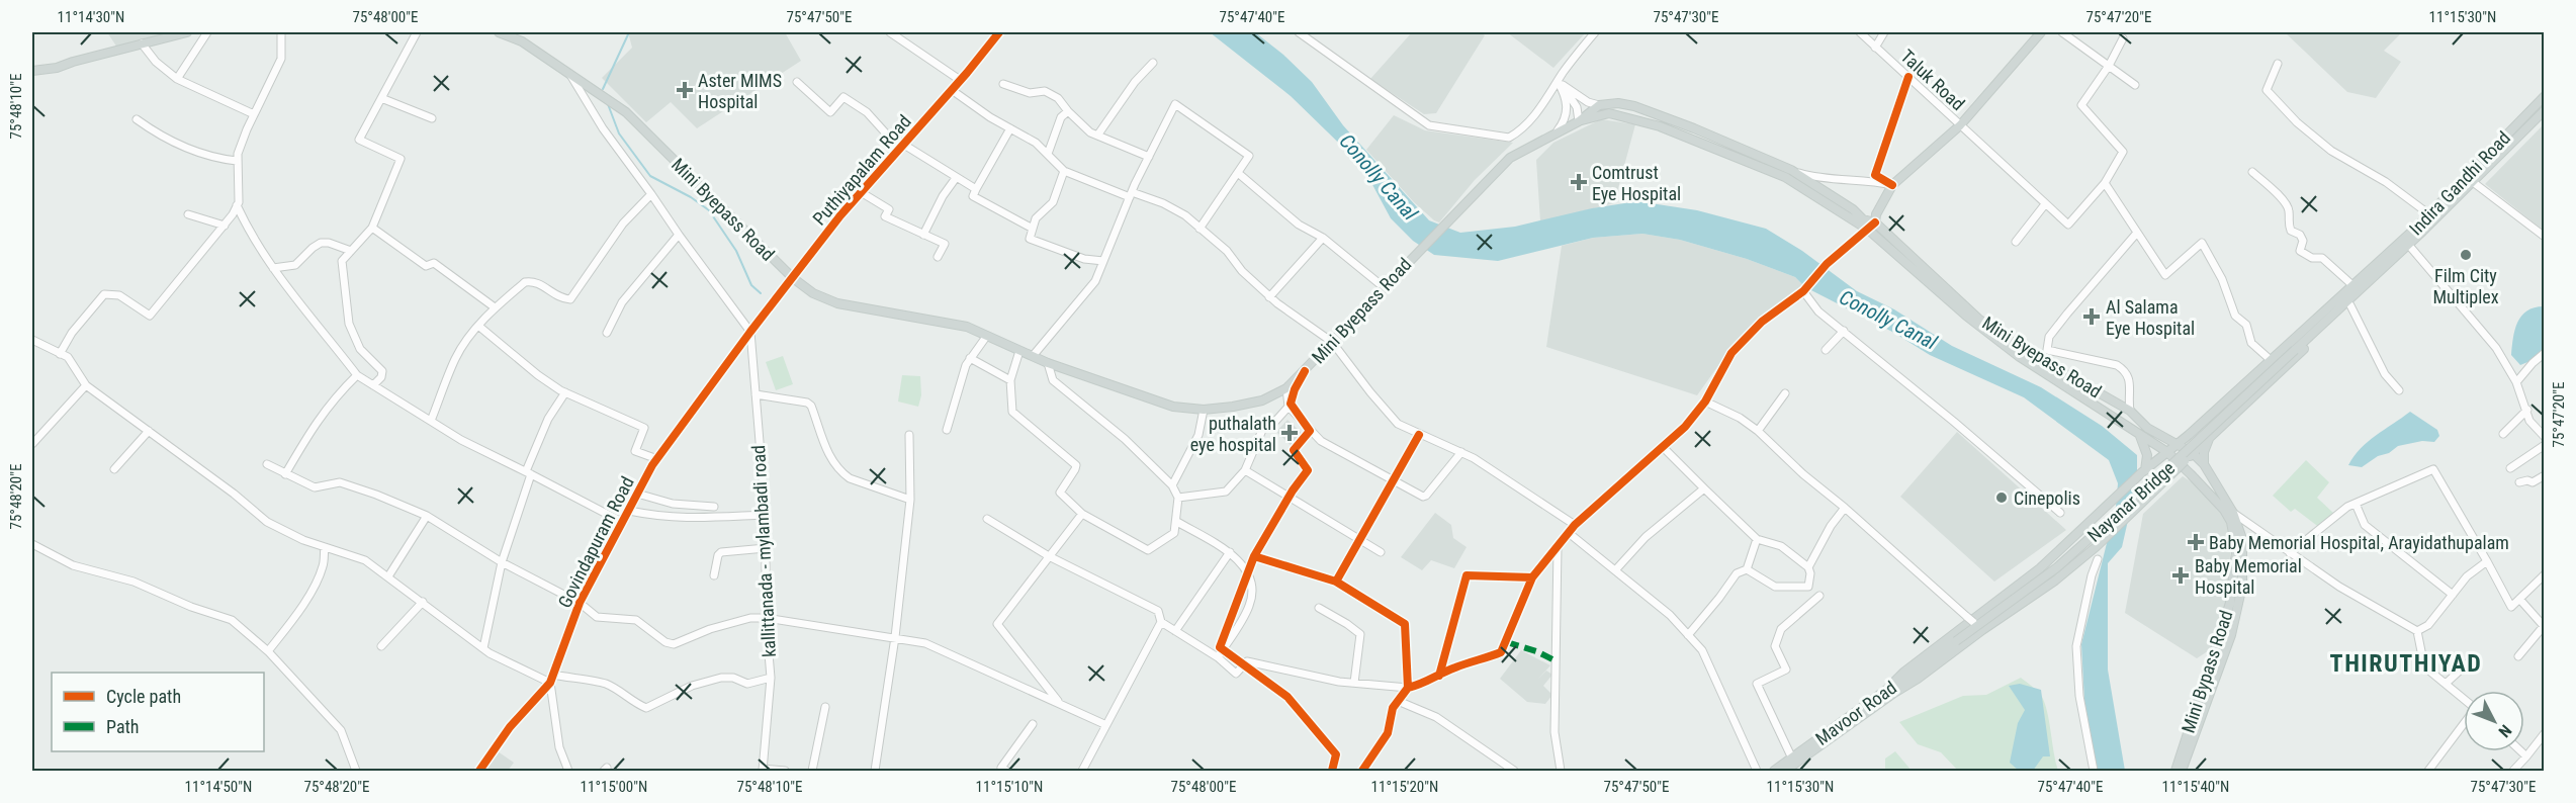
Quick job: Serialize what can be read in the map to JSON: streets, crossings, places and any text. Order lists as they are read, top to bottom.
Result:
{
  "streets": {
    "main road": [
      "Indira Gandhi Road",
      "Mini Byepass Road",
      "Nayanar Bridge",
      "Mini Bypass Road",
      "Mavoor Road"
    ],
    "street": [
      "Taluk Road",
      "Puthiyapalam Road",
      "Govindapuram Road",
      "kallittanada - mylambadi road"
    ]
  },
  "crossings": [
    ["Puthiyapalam Road", "Mini Byepass Road"],
    ["Puthiyapalam Road", "Govindapuram Road"],
    ["Puthiyapalam Road", "kallittanada - mylambadi road"],
    ["Indira Gandhi Road", "Nayanar Bridge"],
    ["Mini Byepass Road", "Mini Bypass Road"],
    ["Nayanar Bridge", "Mavoor Road"],
    ["Govindapuram Road", "kallittanada - mylambadi road"]
  ],
  "districts": ["THIRUTHIYAD"],
  "water": ["Conolly Canal"],
  "places": {
    "health": [
      "Aster MIMS Hospital",
      "Comtrust Eye Hospital",
      "Al Salama Eye Hospital",
      "puthalath eye hospital",
      "Baby Memorial Hospital, Arayidathupalam",
      "Baby Memorial Hospital"
    ],
    "other": ["Film City Multiplex", "Cinepolis"]
  },
  "legend": ["Cycle path", "Path"],
  "north": "bottom right",
  "coordinates": [
    "11°14'30\"N",
    "75°48'00\"E",
    "75°47'50\"E",
    "75°47'40\"E",
    "75°47'30\"E",
    "75°47'20\"E",
    "11°15'30\"N",
    "75°48'10\"E",
    "75°48'20\"E",
    "11°14'50\"N",
    "11°15'00\"N",
    "11°15'10\"N",
    "11°15'20\"N",
    "11°15'40\"N"
  ]
}
